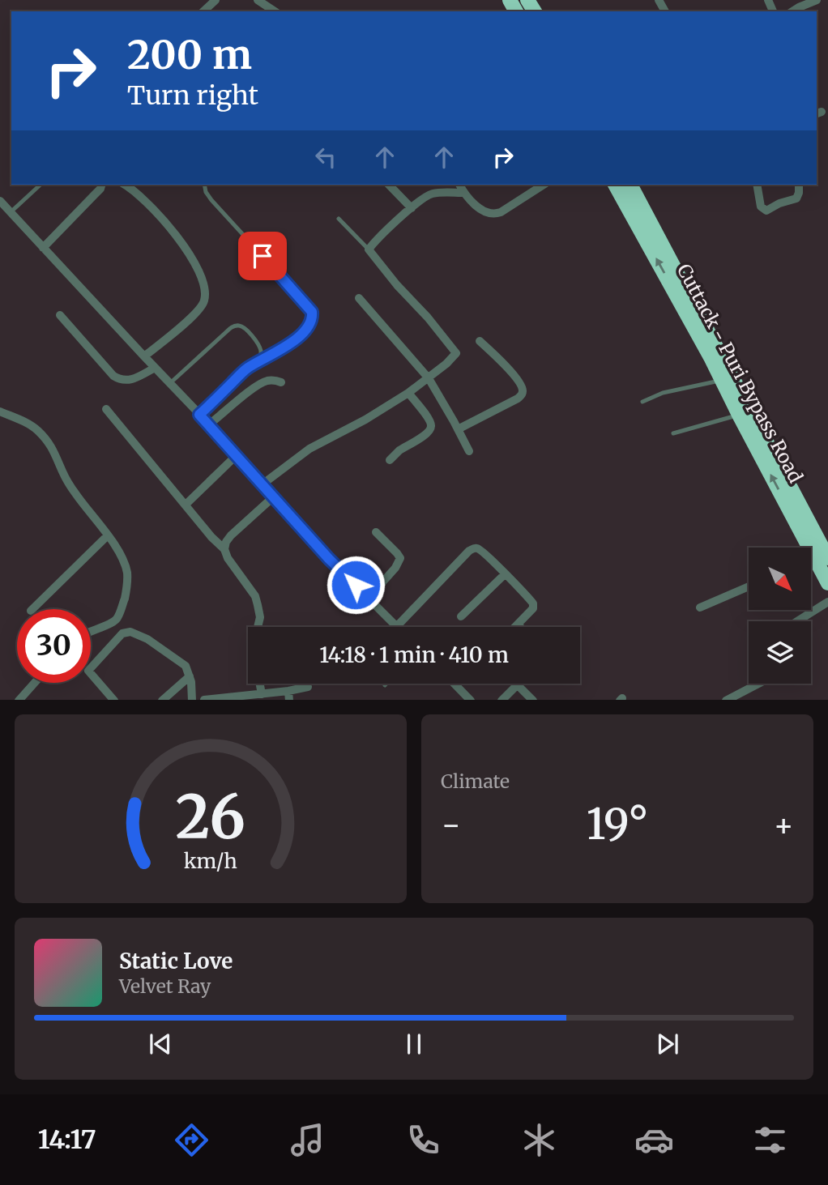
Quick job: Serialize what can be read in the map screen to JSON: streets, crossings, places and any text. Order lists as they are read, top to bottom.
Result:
{
  "streets": {
    "highway": ["Cuttack - Puri Bypass Road"]
  },
  "north": "bottom right",
  "page": {
    "turn": ["200 m", "Turn right"],
    "limit": "30",
    "trip": "14:18 · 1 min · 410 m",
    "tile": "Climate",
    "heat": ["−", "19°", "+"],
    "song": ["Static Love", "Velvet Ray"],
    "tabs": "14:17",
    "gauge": ["26", "km/h"]
  }
}
